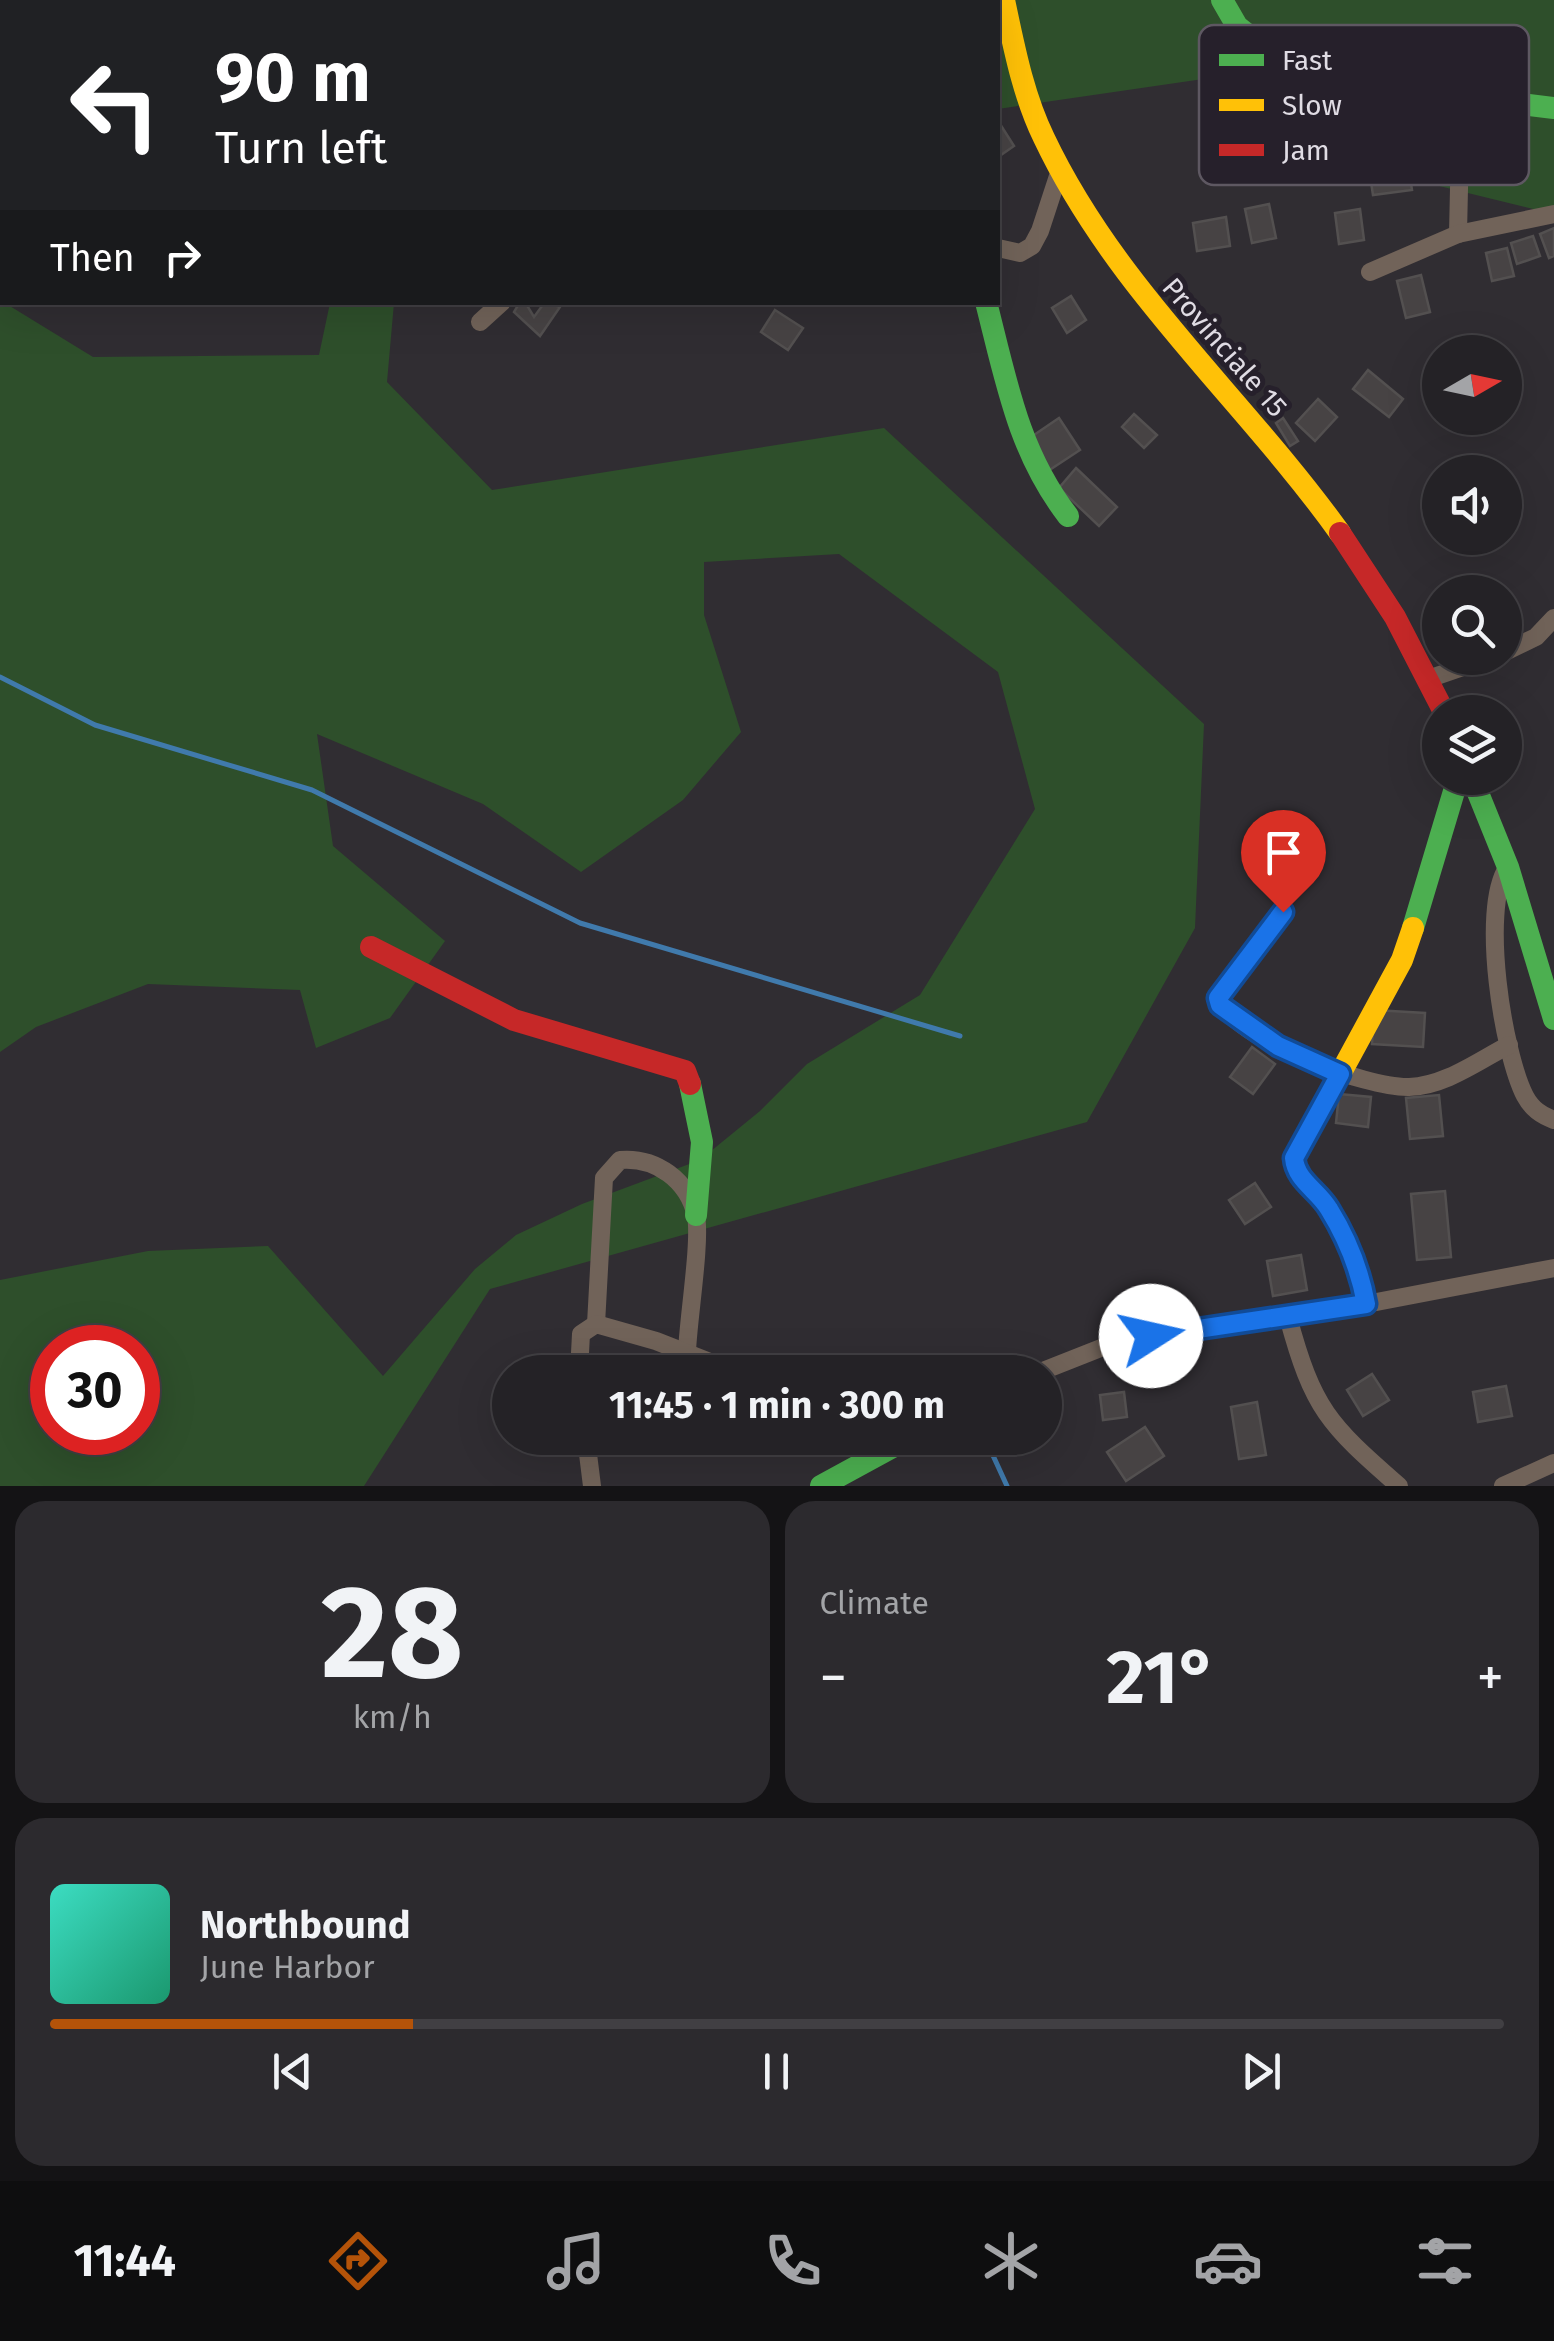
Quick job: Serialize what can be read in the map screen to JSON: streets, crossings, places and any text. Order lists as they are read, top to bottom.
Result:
{
  "streets": {
    "street": ["Provinciale 15"]
  },
  "legend": ["Fast", "Slow", "Jam"],
  "north": "right",
  "page": {
    "turn": ["90 m", "Turn left"],
    "then": "Then",
    "limit": "30",
    "trip": "11:45 · 1 min · 300 m",
    "tile": [
      ["28", "km/h"],
      "Climate"
    ],
    "heat": ["−", "21°", "+"],
    "song": ["Northbound", "June Harbor"],
    "tabs": "11:44"
  }
}
